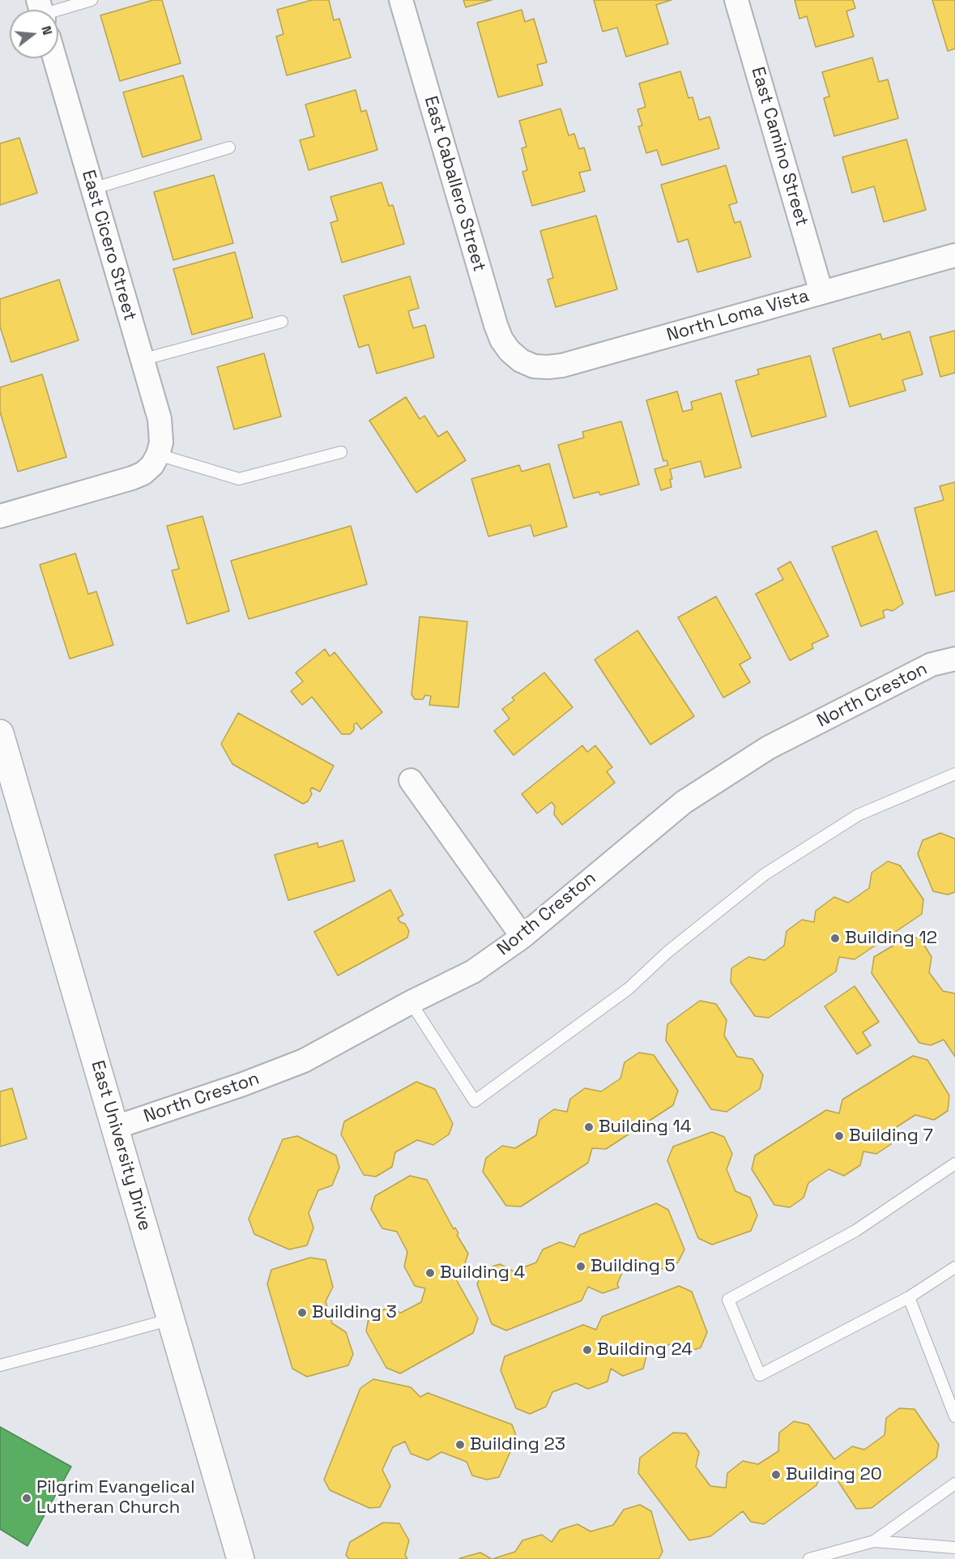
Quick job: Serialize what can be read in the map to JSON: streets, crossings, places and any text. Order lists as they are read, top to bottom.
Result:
{
  "streets": {
    "main road": ["East University Drive"],
    "street": [
      "East Camino Street",
      "East Caballero Street",
      "East Cicero Street",
      "North Loma Vista",
      "North Creston"
    ]
  },
  "crossings": [
    ["East Camino Street", "North Loma Vista"],
    ["East Caballero Street", "North Loma Vista"],
    ["North Creston", "East University Drive"]
  ],
  "places": [
    "Building 12",
    "Building 14",
    "Building 7",
    "Building 5",
    "Building 4",
    "Building 3",
    "Building 24",
    "Building 23",
    "Building 20",
    "Pilgrim Evangelical Lutheran Church"
  ],
  "north": "right"
}
